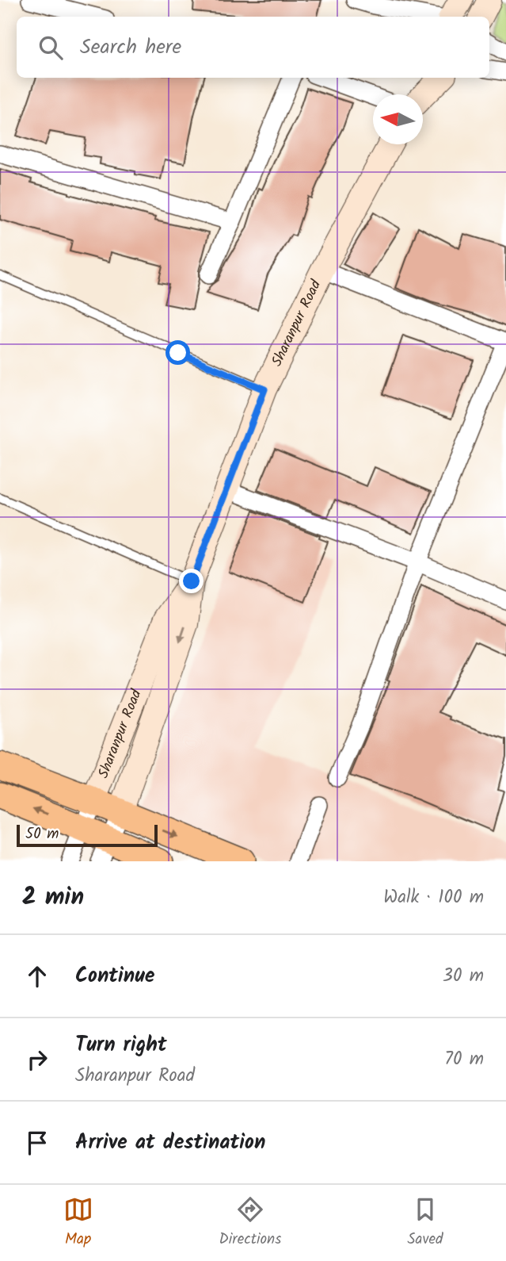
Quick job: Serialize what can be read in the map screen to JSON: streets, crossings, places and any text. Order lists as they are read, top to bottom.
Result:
{
  "streets": {
    "main road": ["Sharanpur Road"]
  },
  "scale_bar": "50 m",
  "north": "left",
  "page": {
    "search": "Search here",
    "scale": "50 m",
    "heading": ["2 min", "Walk · 100 m"],
    "list": [
      ["Continue", "30 m"],
      ["Turn right", "Sharanpur Road", "70 m"],
      "Arrive at destination"
    ],
    "nav": ["Map", "Directions", "Saved"]
  }
}
